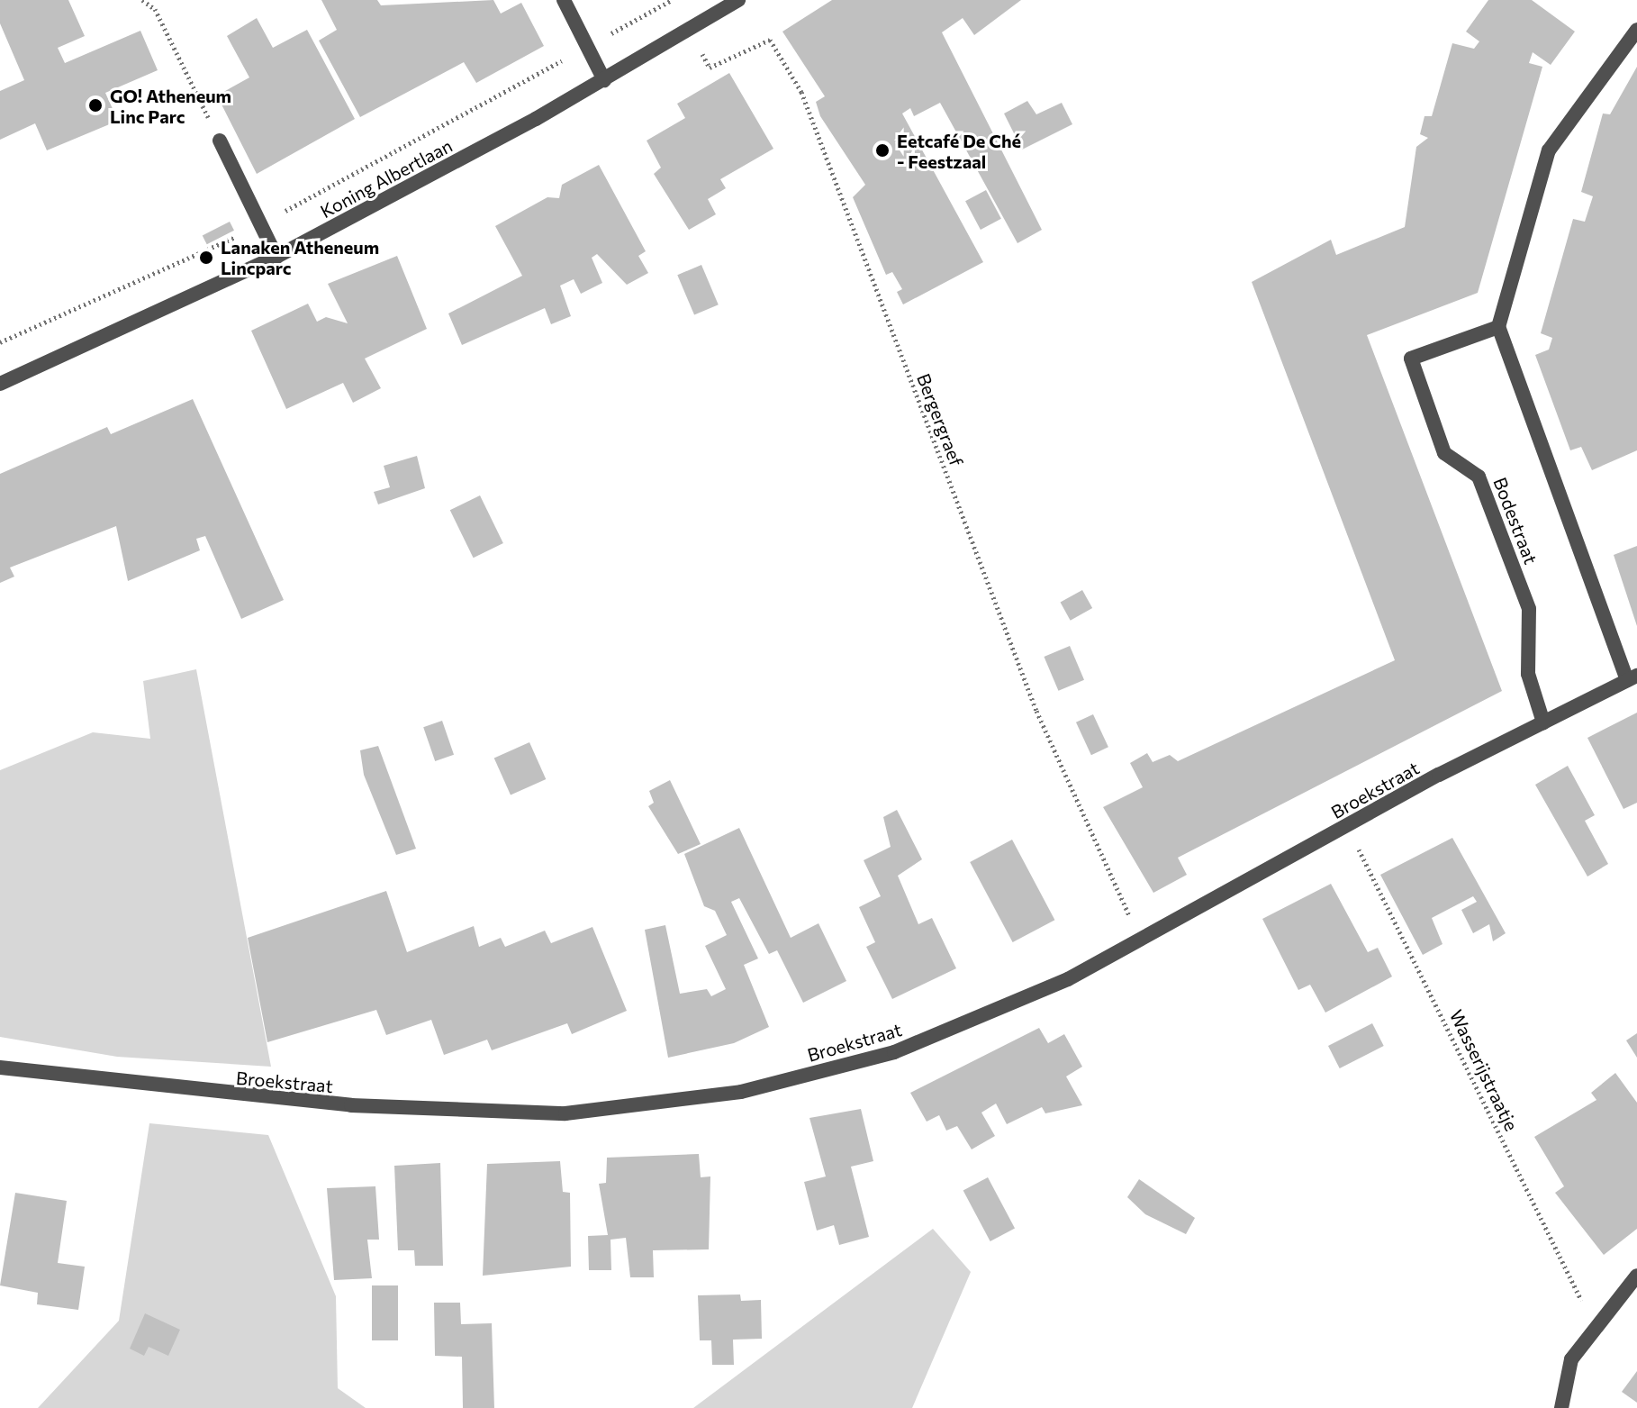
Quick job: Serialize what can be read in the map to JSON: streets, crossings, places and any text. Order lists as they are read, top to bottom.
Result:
{
  "streets": {
    "street": ["Koning Albertlaan", "Bodestraat", "Broekstraat"],
    "path": ["Bergergraef", "Wasserijstraatje"]
  },
  "crossings": [
    ["Koning Albertlaan", "Bergergraef"],
    ["Bergergraef", "Broekstraat"],
    ["Bodestraat", "Broekstraat"],
    ["Broekstraat", "Wasserijstraatje"]
  ],
  "places": ["GO! Atheneum Linc Parc", "Eetcafé De Ché - Feestzaal", "Lanaken Atheneum Lincparc"]
}
